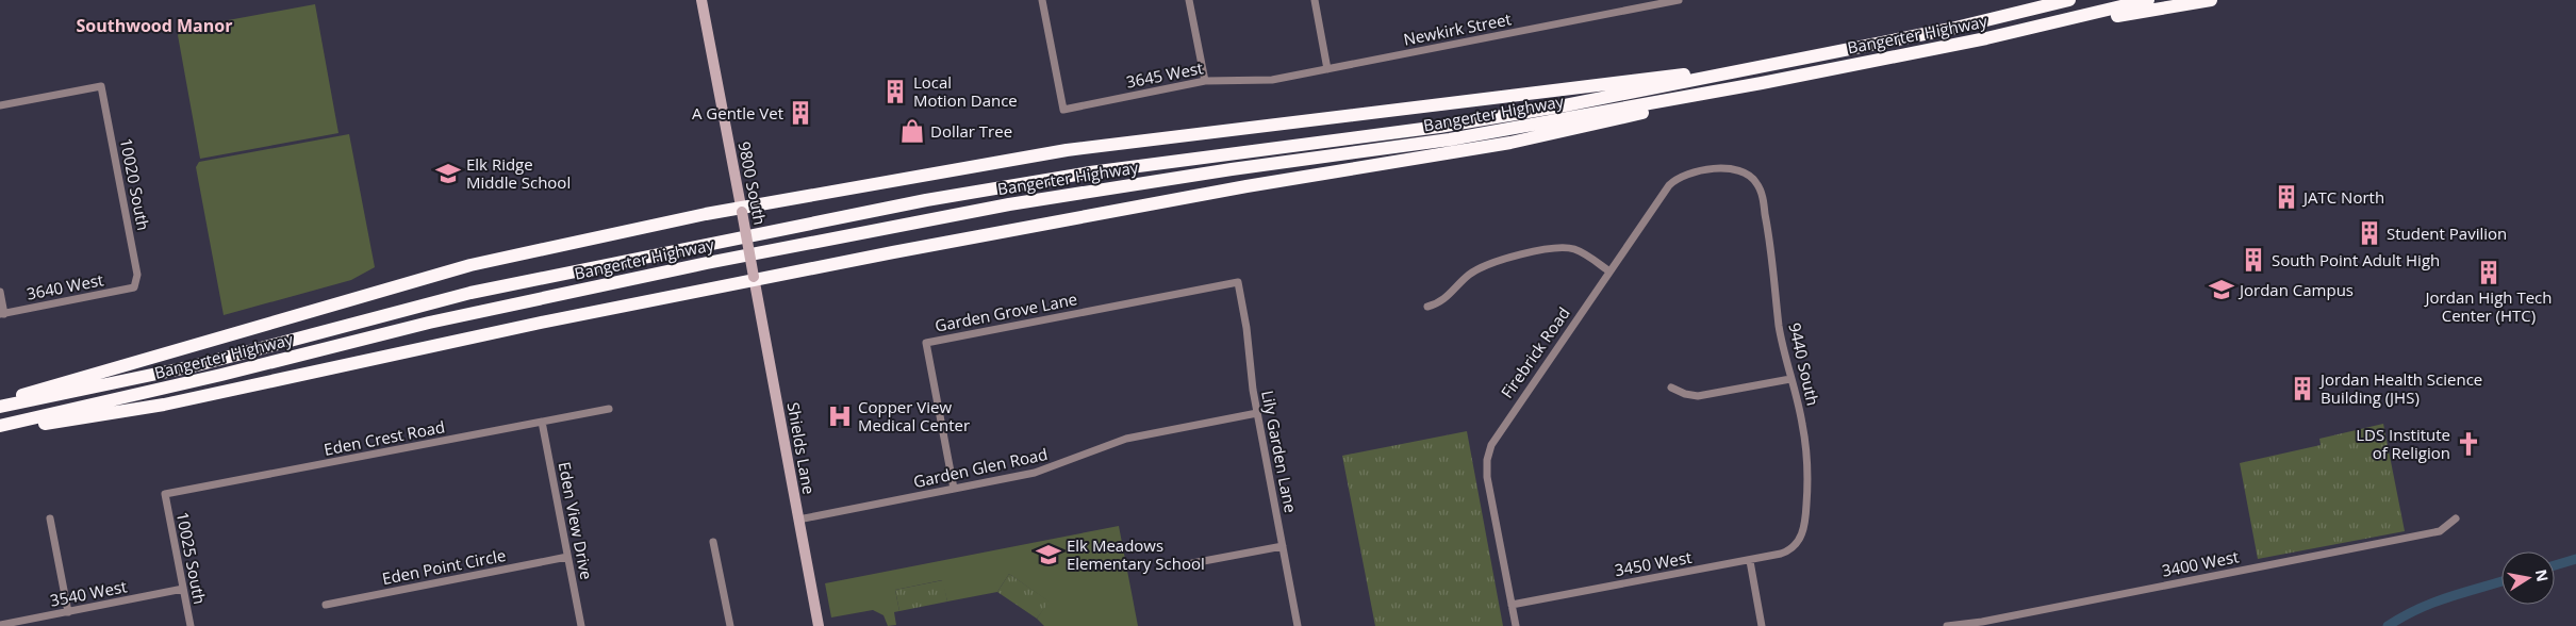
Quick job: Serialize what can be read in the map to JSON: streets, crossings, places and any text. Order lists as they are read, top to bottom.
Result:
{
  "streets": {
    "highway": ["Bangerter Highway"],
    "main road": ["9800 South", "Shields Lane"],
    "street": [
      "Newkirk Street",
      "3645 West",
      "10020 South",
      "3640 West",
      "Garden Grove Lane",
      "Firebrick Road",
      "9440 South",
      "Eden Crest Road",
      "Lily Garden Lane",
      "Garden Glen Road",
      "Eden View Drive",
      "10025 South",
      "3450 West",
      "3400 West",
      "Eden Point Circle",
      "3540 West"
    ]
  },
  "crossings": [
    ["Newkirk Street", "3645 West"],
    ["9800 South", "Shields Lane"],
    ["10020 South", "3640 West"],
    ["Garden Grove Lane", "Lily Garden Lane"],
    ["Garden Grove Lane", "Garden Glen Road"],
    ["Firebrick Road", "9440 South"],
    ["Firebrick Road", "3450 West"],
    ["9440 South", "3450 West"],
    ["Eden Crest Road", "Eden View Drive"],
    ["Eden Crest Road", "10025 South"],
    ["Shields Lane", "Garden Glen Road"],
    ["Lily Garden Lane", "Garden Glen Road"],
    ["Eden View Drive", "Eden Point Circle"],
    ["10025 South", "3540 West"]
  ],
  "districts": ["Southwood Manor"],
  "places": {
    "building": [
      "Local Motion Dance",
      "A Gentle Vet",
      "JATC North",
      "Student Pavilion",
      "South Point Adult High",
      "Jordan High Tech Center (HTC)",
      "Jordan Health Science Building (JHS)"
    ],
    "shop": ["Dollar Tree"],
    "school or university": ["Elk Ridge Middle School", "Jordan Campus", "Elk Meadows Elementary School"],
    "hospital": ["Copper View Medical Center"],
    "church": ["LDS Institute of Religion"]
  },
  "north": "right"
}
